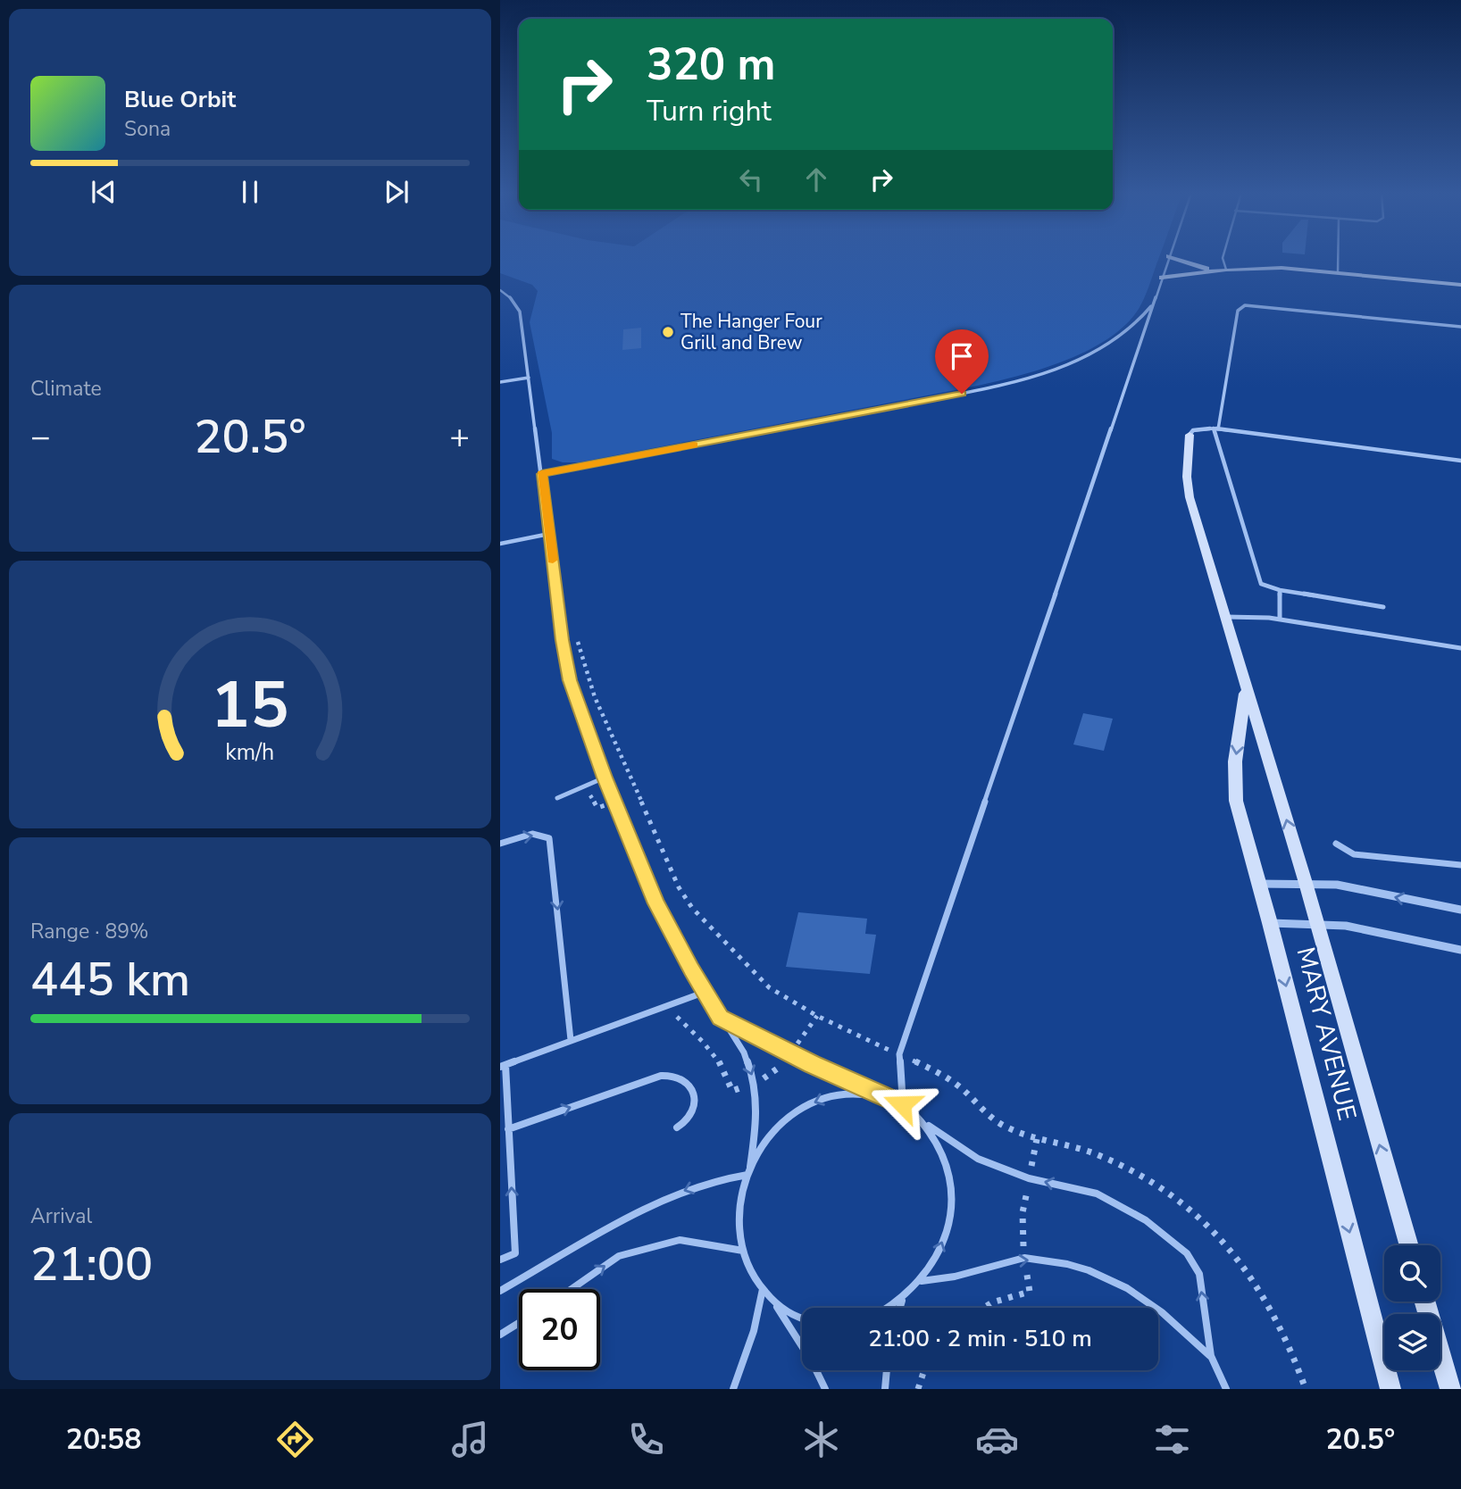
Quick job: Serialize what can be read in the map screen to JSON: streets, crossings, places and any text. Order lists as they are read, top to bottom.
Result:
{
  "streets": {
    "street": ["MARY AVENUE"]
  },
  "places": ["The Hanger Four Grill and Brew"],
  "page": {
    "turn": ["320 m", "Turn right"],
    "song": ["Blue Orbit", "Sona"],
    "tile": [
      "Climate",
      ["Range · 89%", "445 km"],
      ["Arrival", "21:00"]
    ],
    "heat": ["−", "20.5°", "+"],
    "limit": "20",
    "trip": "21:00 · 2 min · 510 m",
    "tabs": ["20:58", "20.5°"],
    "gauge": ["15", "km/h"]
  }
}
